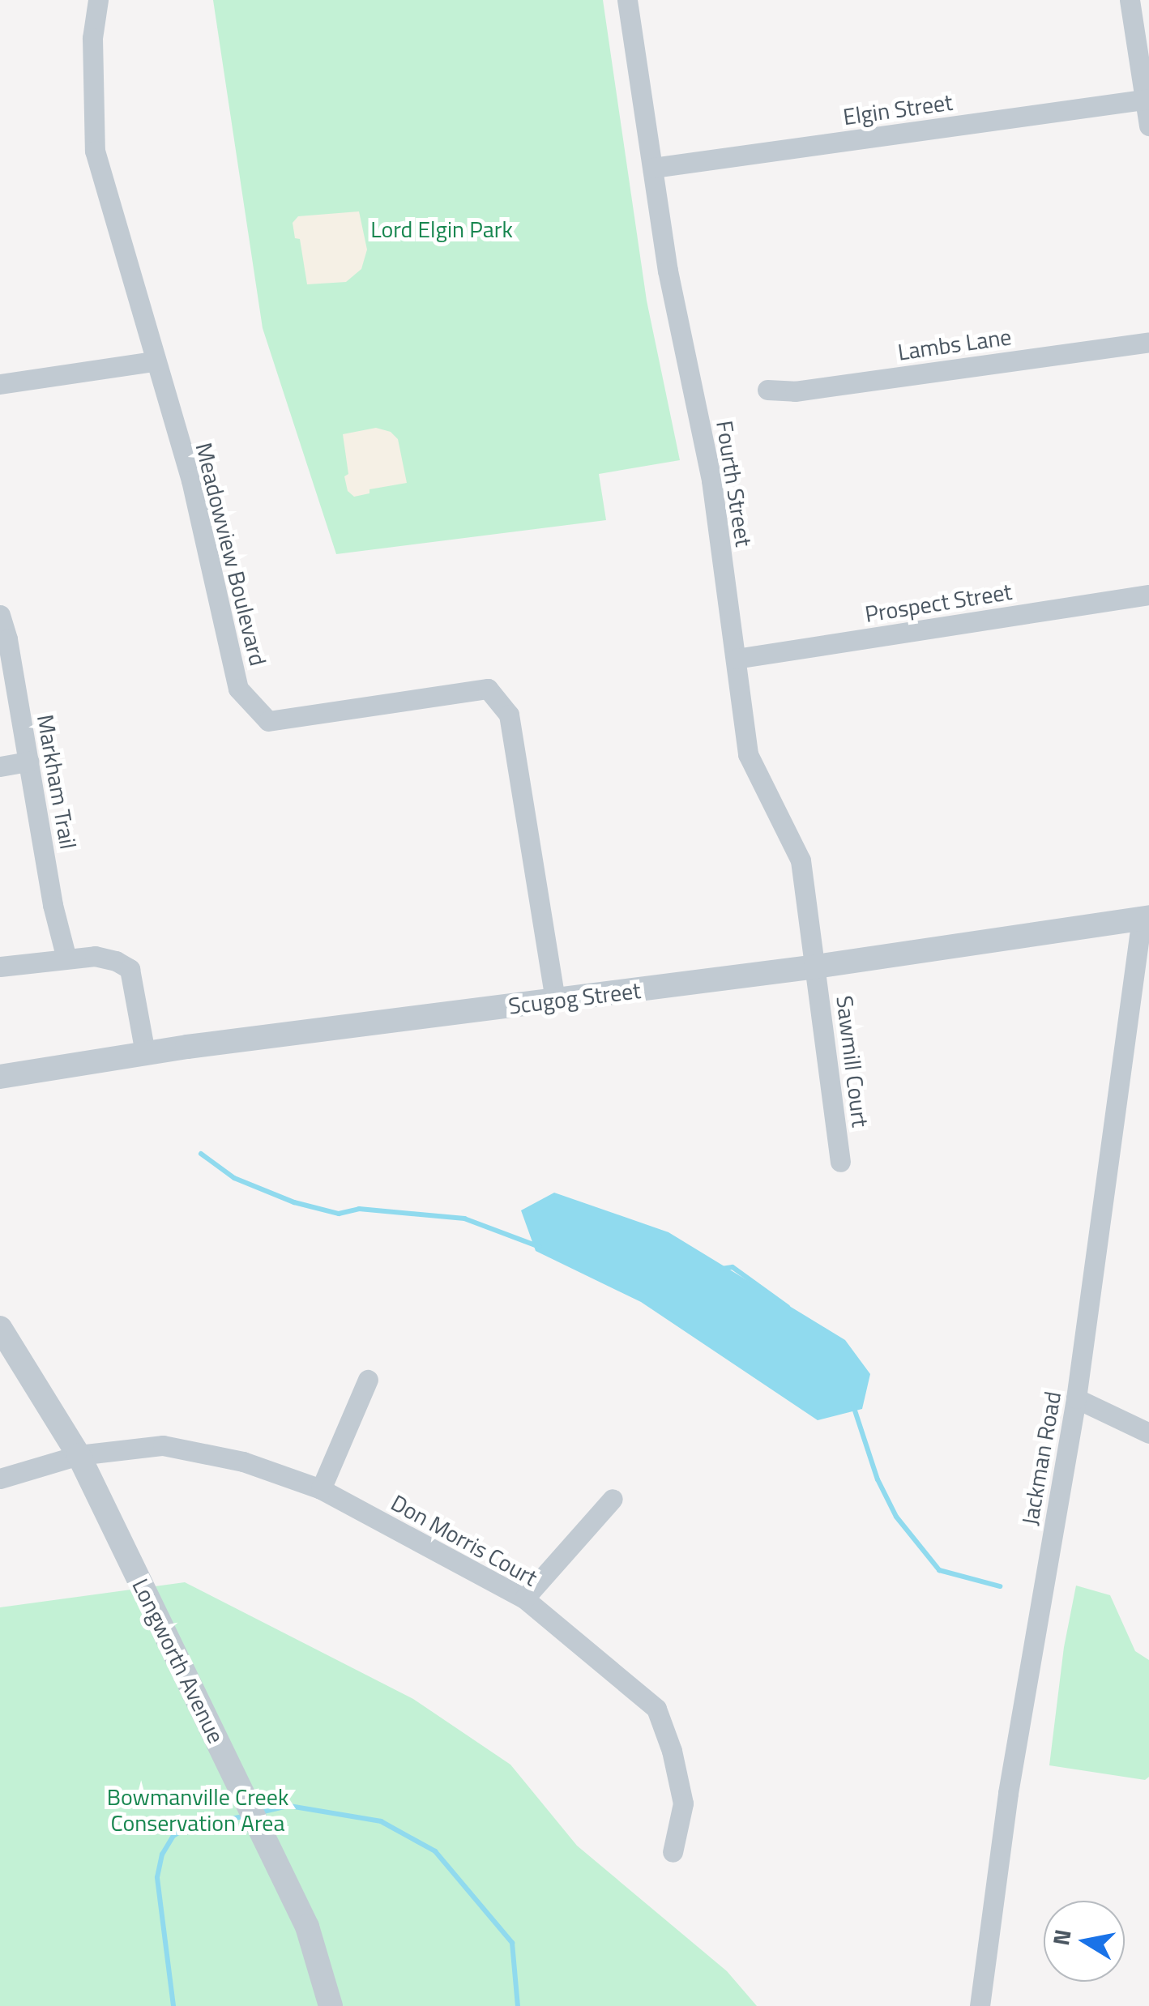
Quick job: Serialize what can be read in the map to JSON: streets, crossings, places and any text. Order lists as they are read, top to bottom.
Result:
{
  "streets": {
    "street": [
      "Elgin Street",
      "Lambs Lane",
      "Fourth Street",
      "Meadowview Boulevard",
      "Prospect Street",
      "Markham Trail",
      "Scugog Street",
      "Sawmill Court",
      "Jackman Road",
      "Don Morris Court",
      "Longworth Avenue"
    ]
  },
  "crossings": [
    ["Elgin Street", "Fourth Street"],
    ["Fourth Street", "Prospect Street"],
    ["Fourth Street", "Scugog Street"],
    ["Fourth Street", "Sawmill Court"],
    ["Meadowview Boulevard", "Scugog Street"],
    ["Scugog Street", "Sawmill Court"],
    ["Scugog Street", "Jackman Road"],
    ["Don Morris Court", "Longworth Avenue"]
  ],
  "parks": ["Lord Elgin Park", "Bowmanville Creek Conservation Area"],
  "north": "left"
}
